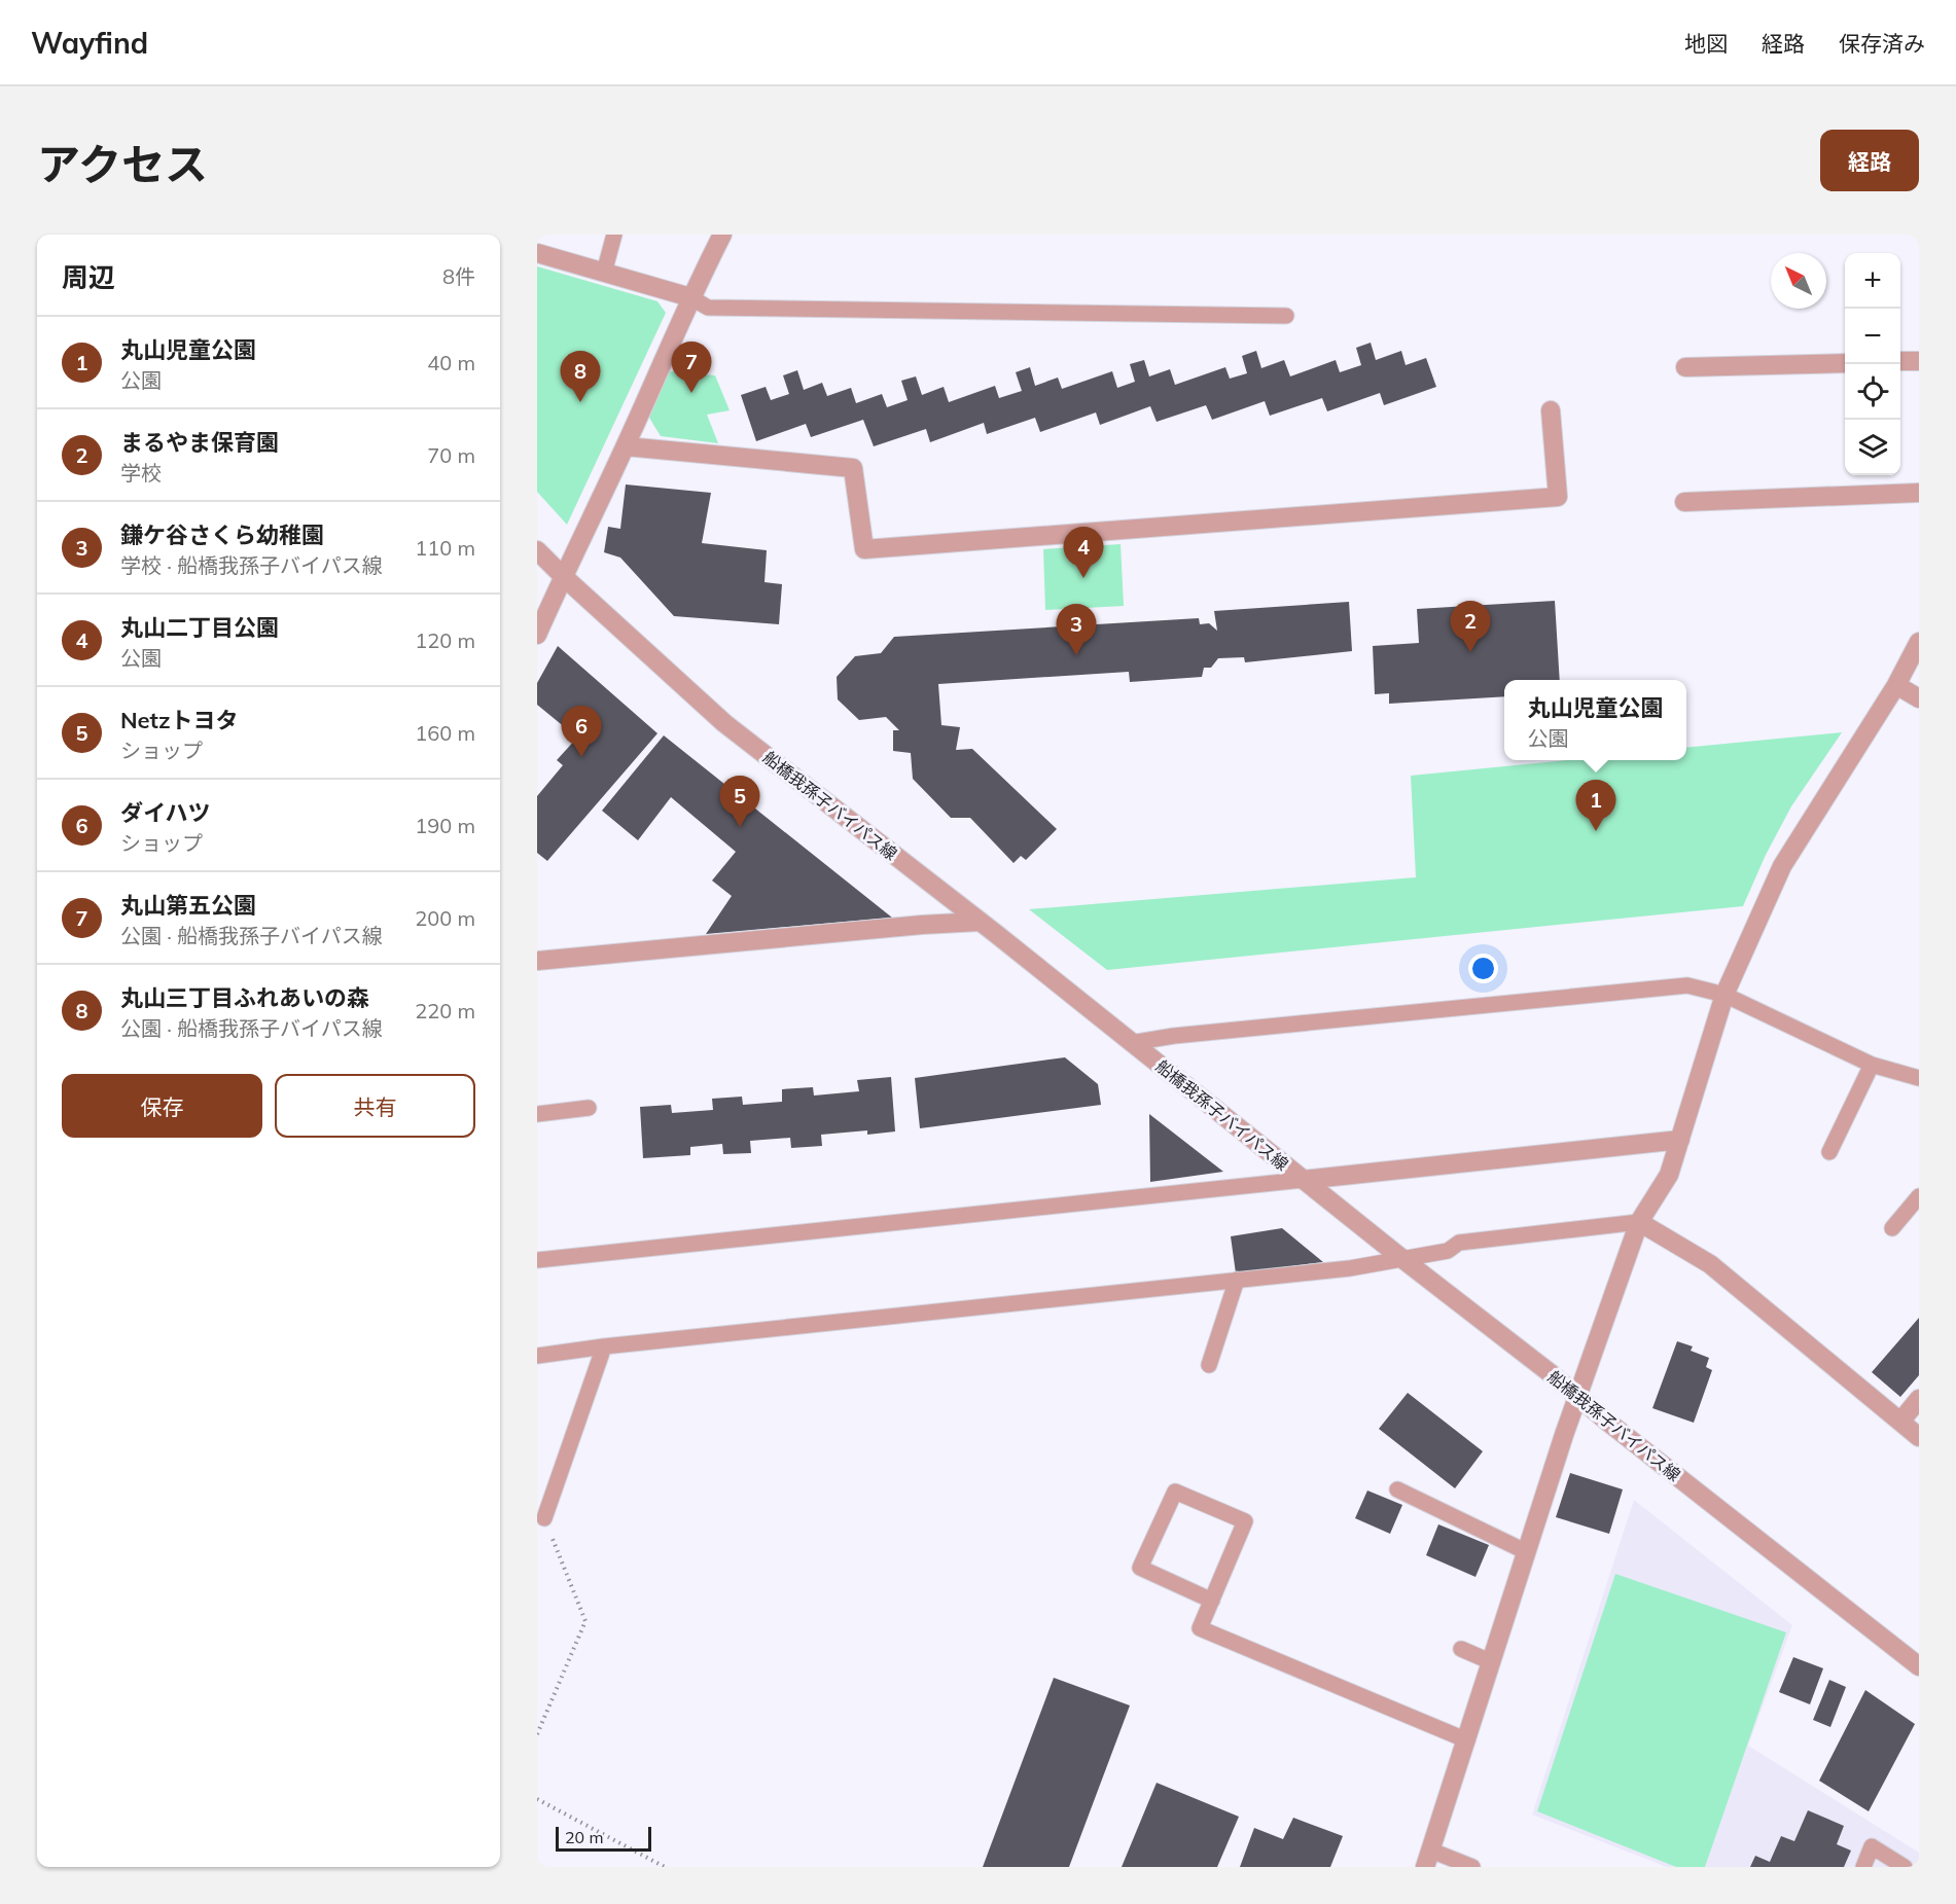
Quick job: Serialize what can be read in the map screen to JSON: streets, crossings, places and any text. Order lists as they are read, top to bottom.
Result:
{
  "streets": {
    "street": ["船橋我孫子バイパス線"]
  },
  "scale_bar": "20 m",
  "north": "top left",
  "page": {
    "header": "Wayfind",
    "nav": ["地図", "経路", "保存済み"],
    "title": "アクセス",
    "buttons": [
      "経路",
      ["保存", "共有"]
    ],
    "heading": ["周辺", "8件"],
    "map_buttons": ["+", "−"],
    "list": [
      {
        "mark": "1",
        "name": "丸山児童公園",
        "note": "公園",
        "value": "40 m"
      },
      {
        "mark": "2",
        "name": "まるやま保育園",
        "note": "学校",
        "value": "70 m"
      },
      {
        "mark": "3",
        "name": "鎌ケ谷さくら幼稚園",
        "note": "学校 · 船橋我孫子バイパス線",
        "value": "110 m"
      },
      {
        "mark": "4",
        "name": "丸山二丁目公園",
        "note": "公園",
        "value": "120 m"
      },
      {
        "mark": "5",
        "name": "Netzトヨタ",
        "note": "ショップ",
        "value": "160 m"
      },
      {
        "mark": "6",
        "name": "ダイハツ",
        "note": "ショップ",
        "value": "190 m"
      },
      {
        "mark": "7",
        "name": "丸山第五公園",
        "note": "公園 · 船橋我孫子バイパス線",
        "value": "200 m"
      },
      {
        "mark": "8",
        "name": "丸山三丁目ふれあいの森",
        "note": "公園 · 船橋我孫子バイパス線",
        "value": "220 m"
      }
    ],
    "pins": [
      "7",
      "8",
      "4",
      "2",
      "3",
      "6",
      "5",
      "1"
    ],
    "popup": ["丸山児童公園", "公園"],
    "scale": "20 m"
  }
}
